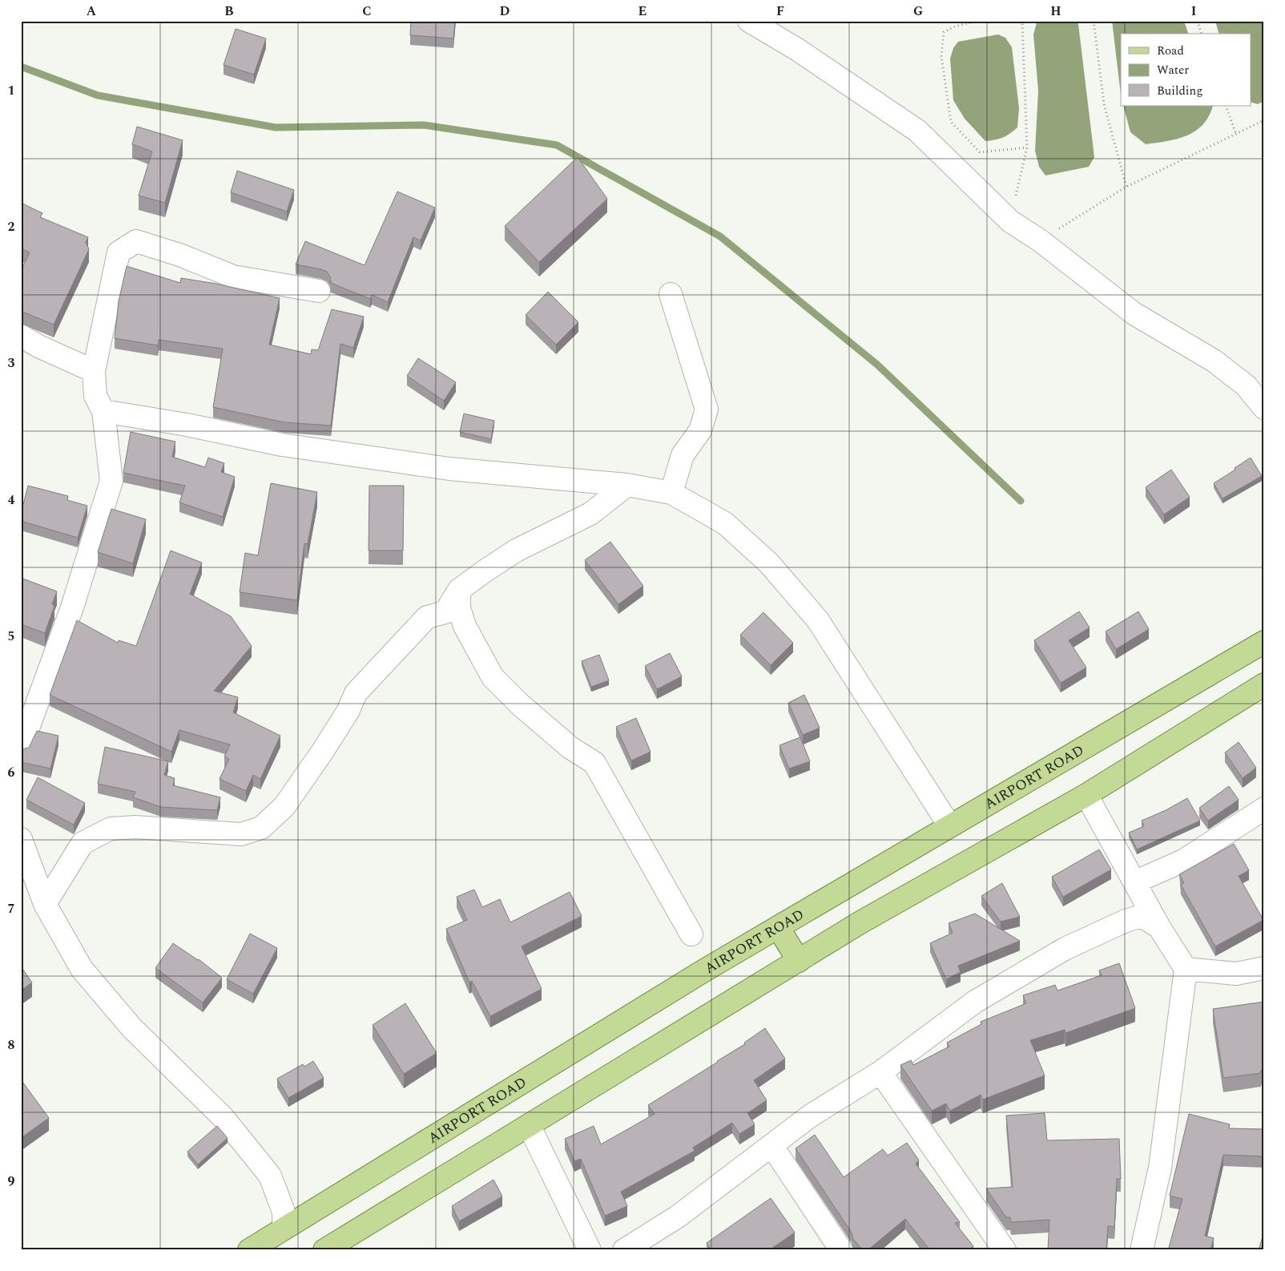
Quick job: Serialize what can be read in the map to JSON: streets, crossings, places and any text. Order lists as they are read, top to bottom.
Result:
{
  "streets": {
    "main road": ["AIRPORT ROAD"]
  },
  "legend": ["Road", "Water", "Building"],
  "grid": {
    "columns": [
      "A",
      "B",
      "C",
      "D",
      "E",
      "F",
      "G",
      "H",
      "I"
    ],
    "rows": [
      "1",
      "2",
      "3",
      "4",
      "5",
      "6",
      "7",
      "8",
      "9"
    ]
  }
}
